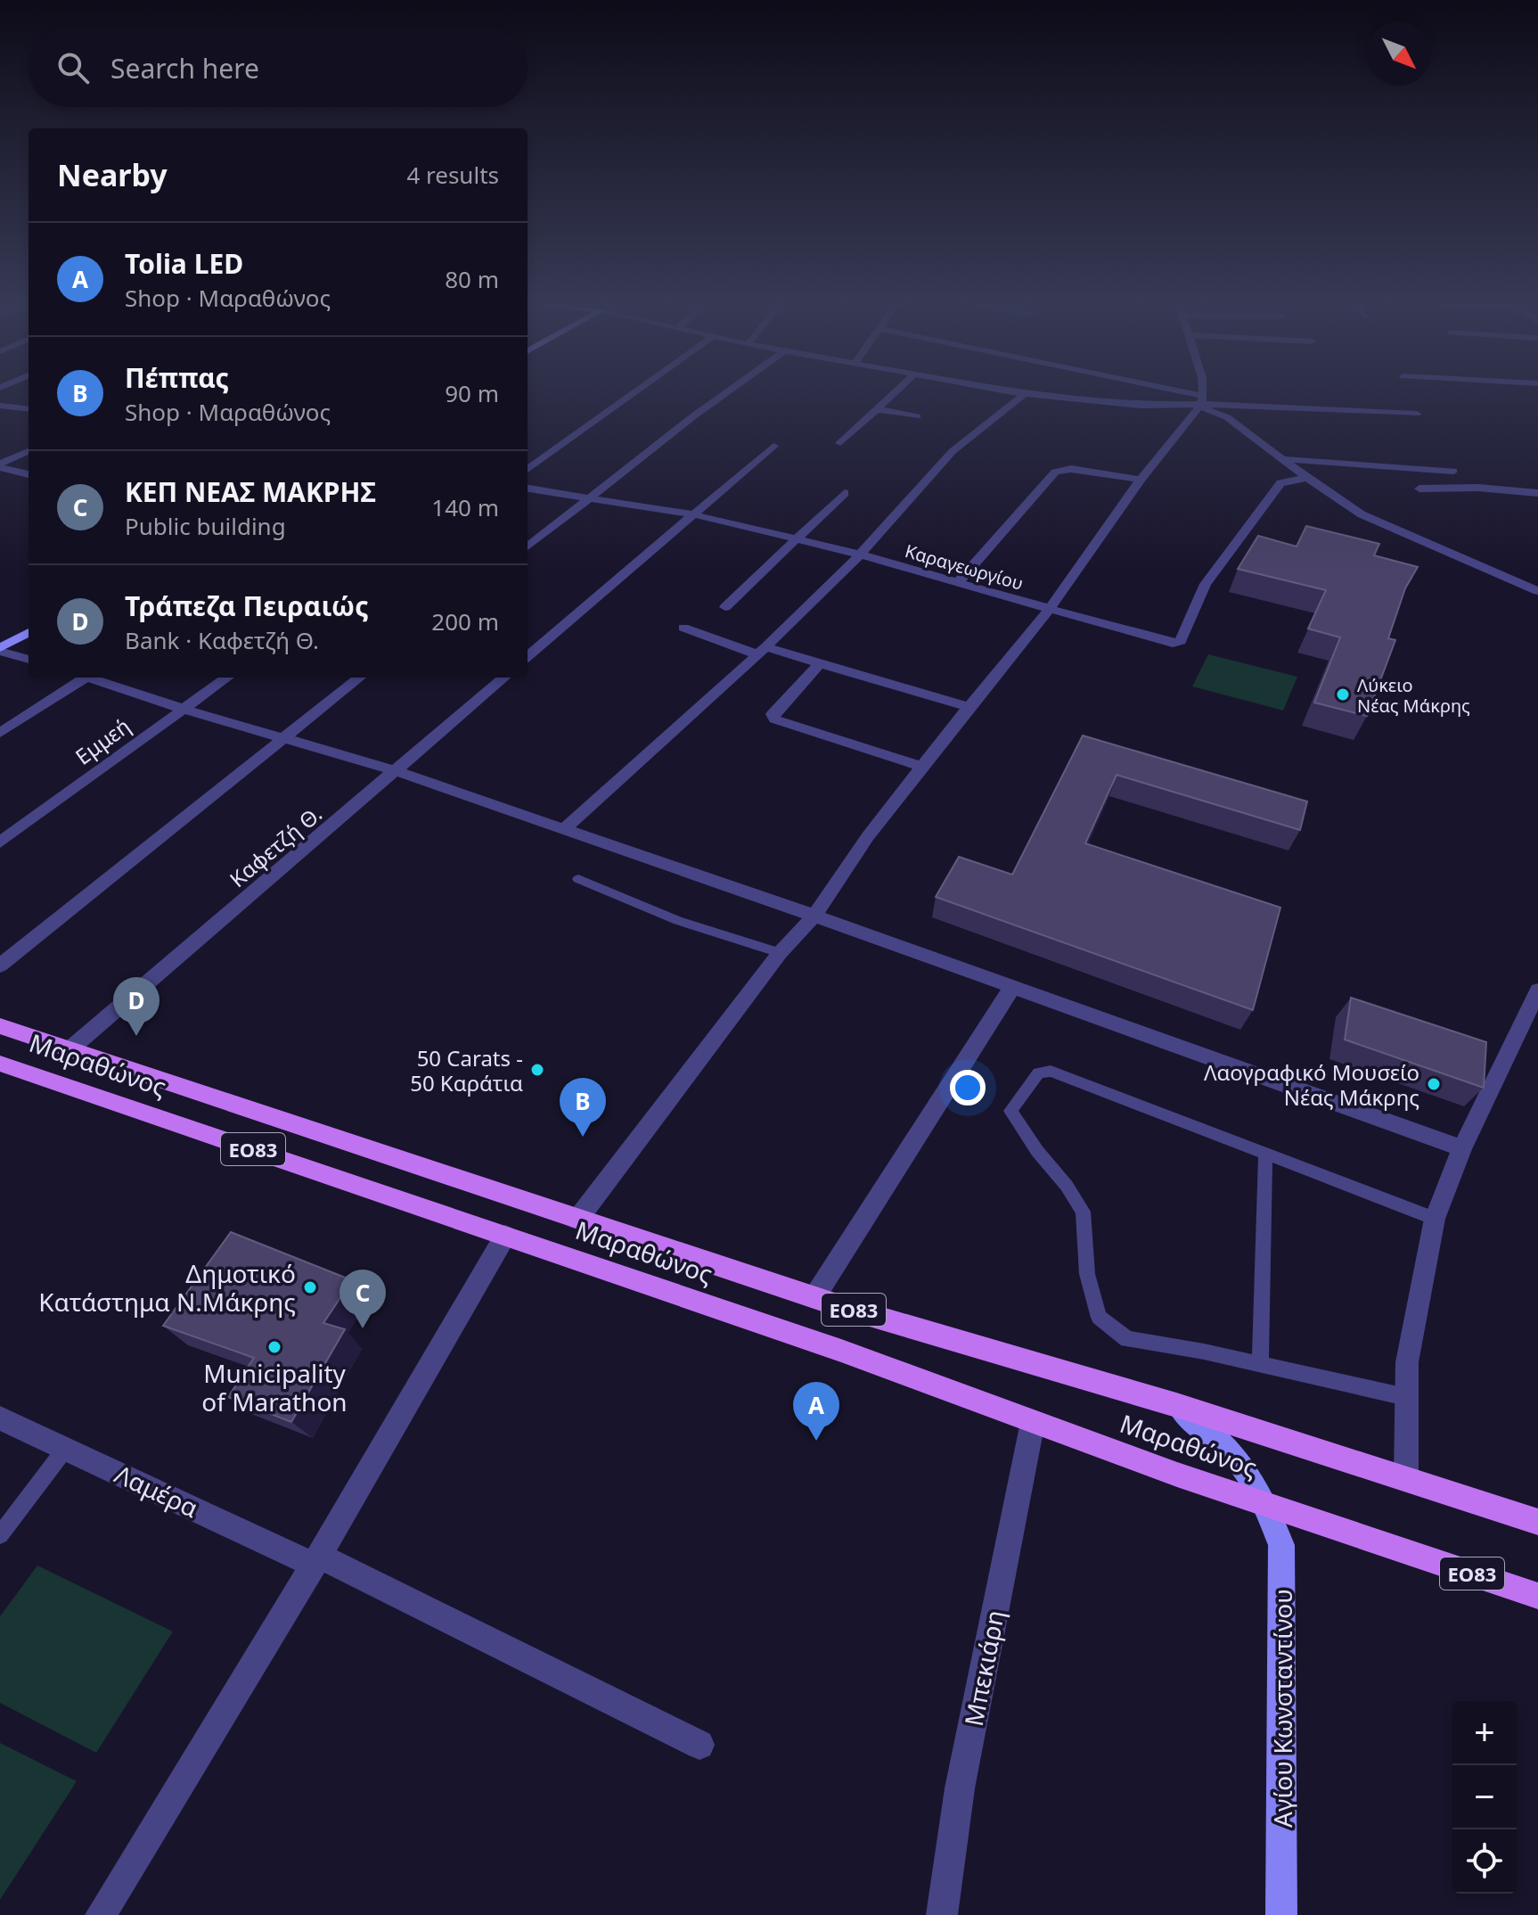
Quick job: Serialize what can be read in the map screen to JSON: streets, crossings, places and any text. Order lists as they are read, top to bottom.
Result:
{
  "streets": {
    "main road": ["Μαραθώνος", "ΕΟ83"],
    "street": [
      "Καραγεωργίου",
      "Εμμεή",
      "Καφετζή Θ.",
      "Λαμέρα",
      "Μπεκιάρη",
      "Αγίου Κωνσταντίνου"
    ]
  },
  "crossings": [
    ["Καφετζή Θ.", "Μαραθώνος"],
    ["Μαραθώνος", "Μπεκιάρη"],
    ["Μαραθώνος", "Αγίου Κωνσταντίνου"]
  ],
  "places": [
    "Λύκειο Νέας Μάκρης",
    "50 Carats - 50 Καράτια",
    "Λαογραφικό Μουσείο Νέας Μάκρης",
    "Δημοτικό Κατάστημα Ν.Μάκρης",
    "Municipality of Marathon"
  ],
  "north": "bottom right",
  "page": {
    "search": "Search here",
    "heading": ["Nearby", "4 results"],
    "list": [
      {
        "mark": "A",
        "name": "Tolia LED",
        "note": "Shop · Μαραθώνος",
        "value": "80 m"
      },
      {
        "mark": "B",
        "name": "Πέππας",
        "note": "Shop · Μαραθώνος",
        "value": "90 m"
      },
      {
        "mark": "C",
        "name": "ΚΕΠ ΝΕΑΣ ΜΑΚΡΗΣ",
        "note": "Public building",
        "value": "140 m"
      },
      {
        "mark": "D",
        "name": "Τράπεζα Πειραιώς",
        "note": "Bank · Καφετζή Θ.",
        "value": "200 m"
      }
    ],
    "pins": [
      "D",
      "B",
      "C",
      "A"
    ],
    "map_buttons": ["+", "−"]
  }
}
